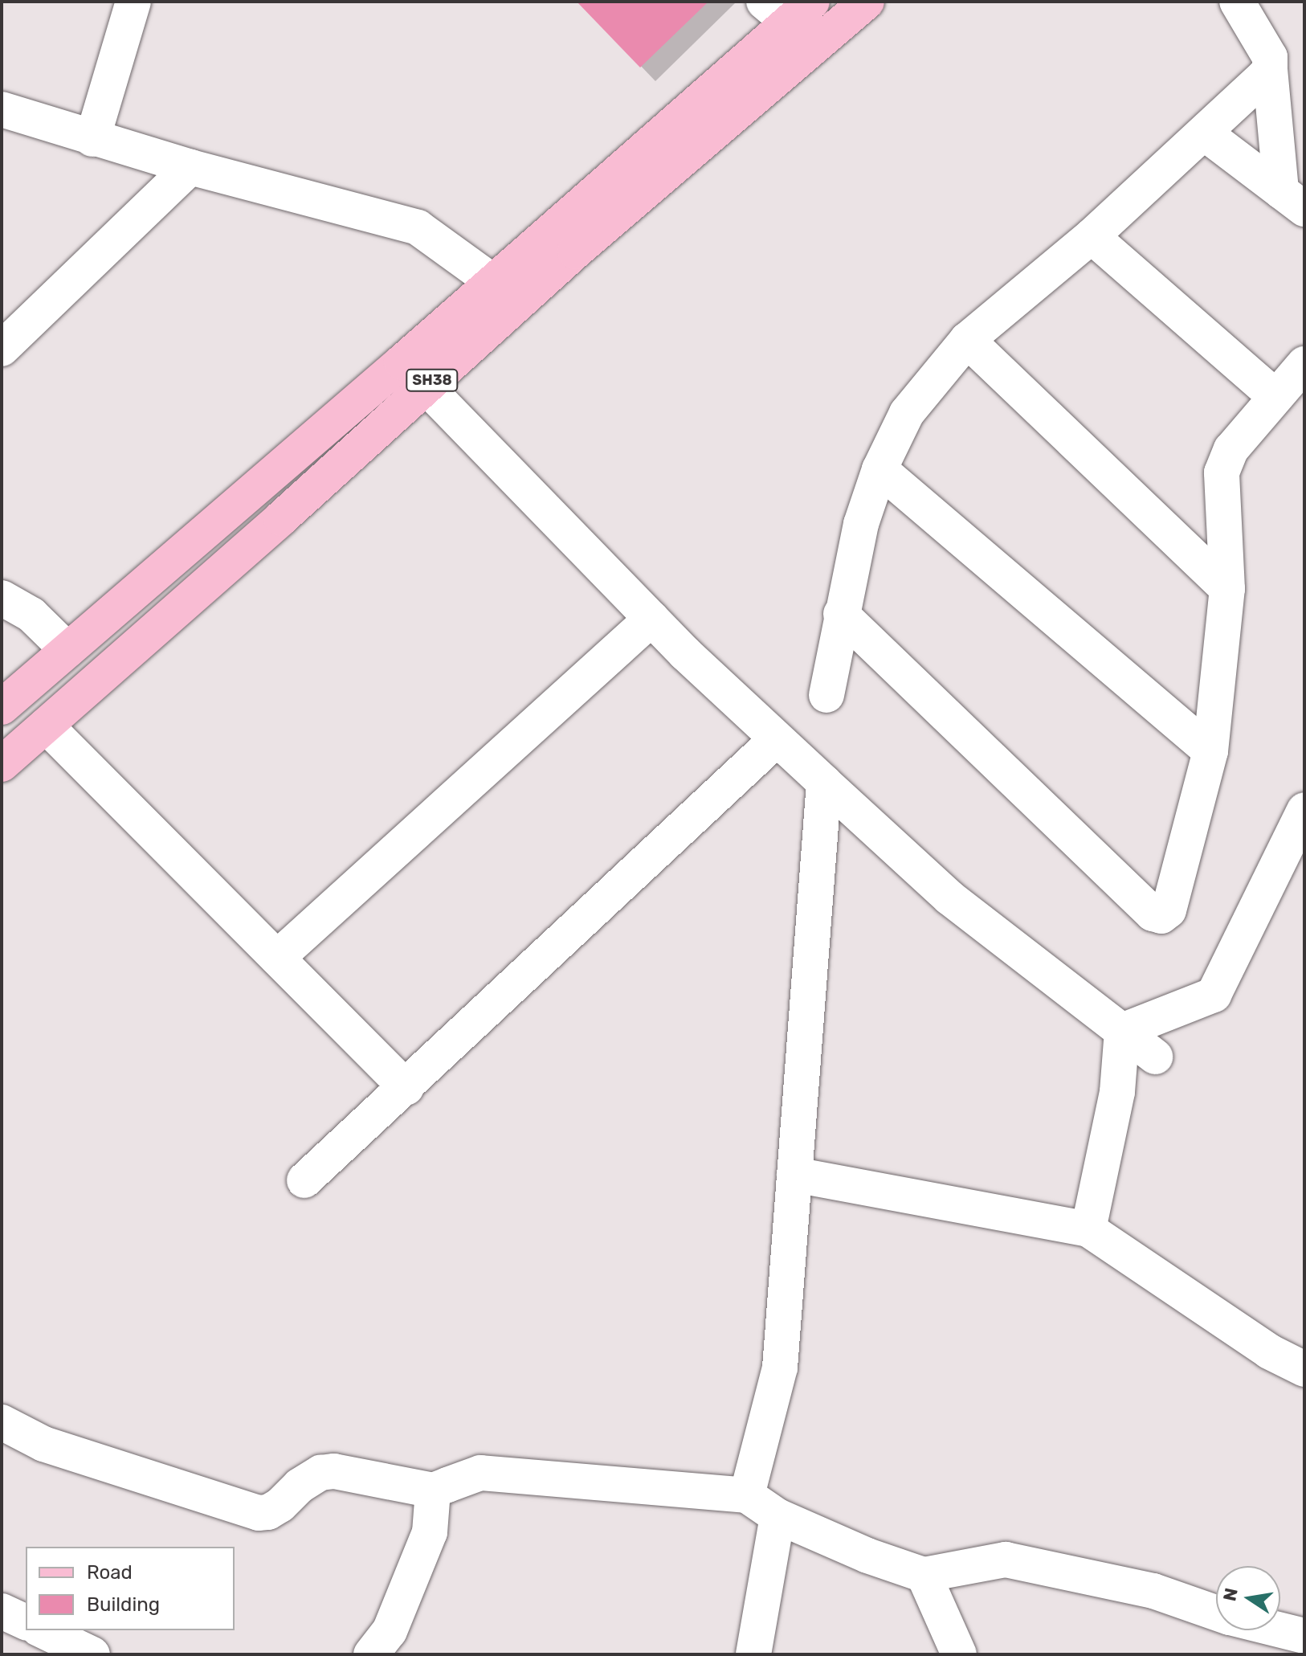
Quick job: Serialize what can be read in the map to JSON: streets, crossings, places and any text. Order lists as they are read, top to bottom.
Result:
{
  "streets": {
    "main road": ["SH38"]
  },
  "legend": ["Road", "Building"],
  "north": "left"
}
